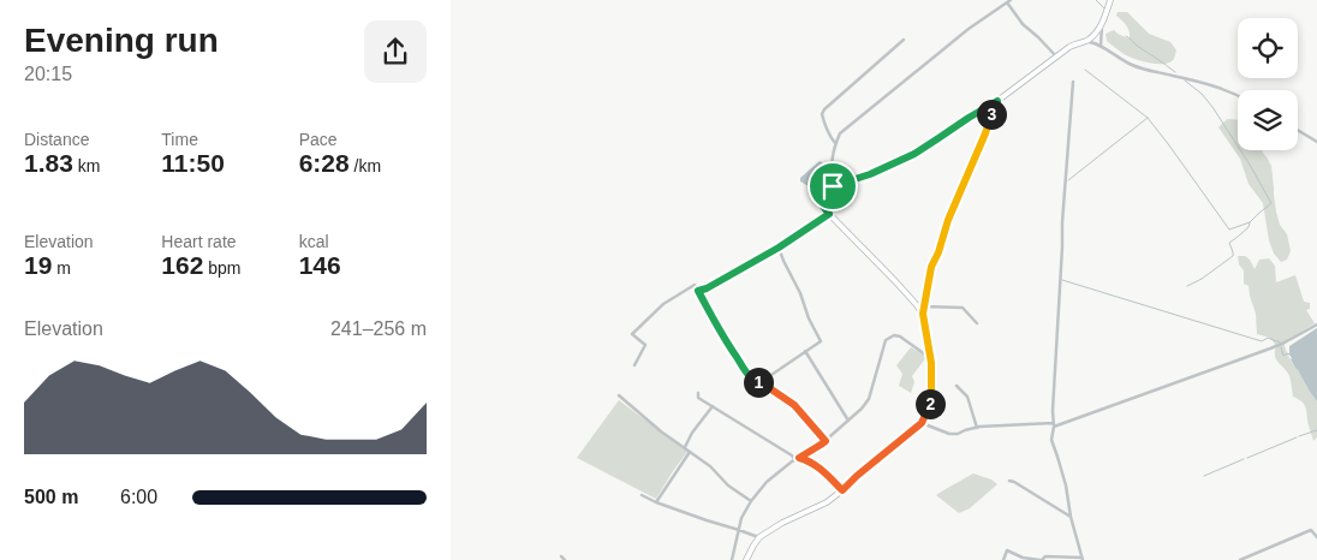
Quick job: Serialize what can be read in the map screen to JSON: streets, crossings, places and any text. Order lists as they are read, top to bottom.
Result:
{
  "page": {
    "heading": ["Evening run", "20:15"],
    "pins": ["3", "1", "2"],
    "stats": [
      ["Distance", "1.83 km"],
      ["Time", "11:50"],
      ["Pace", "6:28 /km"],
      ["Elevation", "19 m"],
      ["Heart rate", "162 bpm"],
      ["kcal", "146"]
    ],
    "chart": ["Elevation", "241–256 m"],
    "list": [
      {
        "name": "500 m",
        "note": "6:00"
      }
    ]
  }
}
